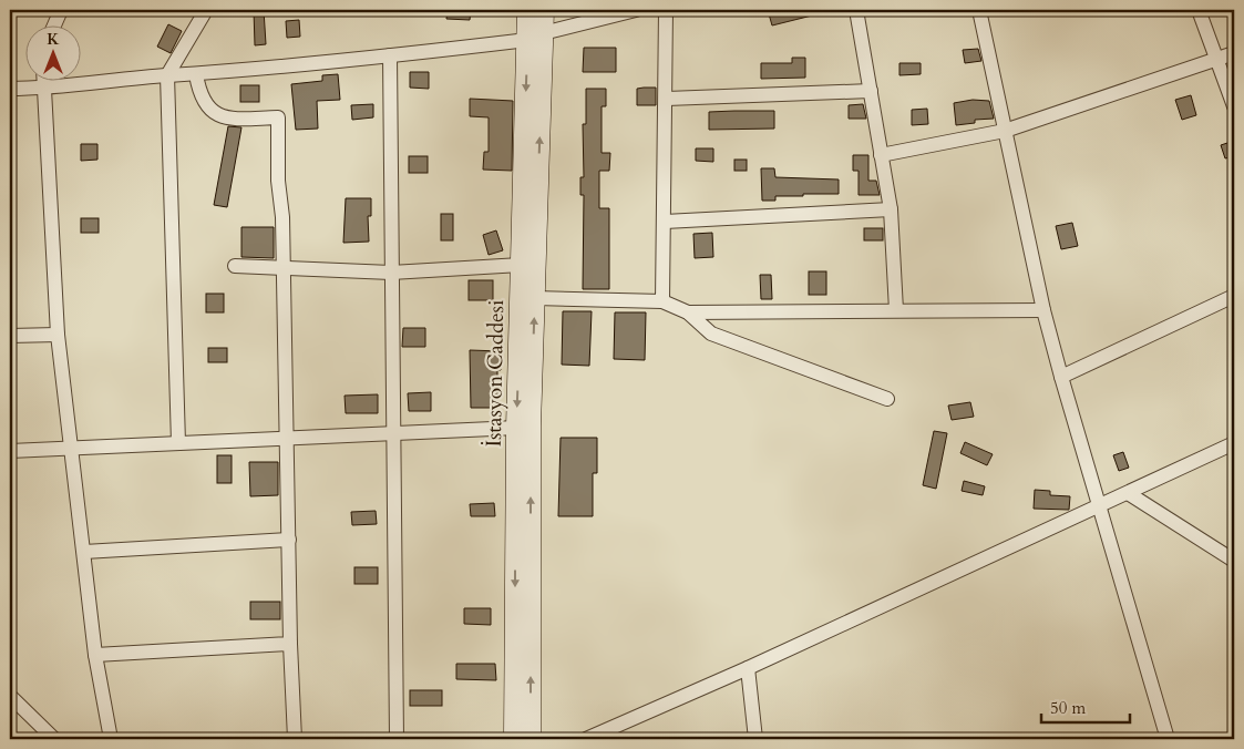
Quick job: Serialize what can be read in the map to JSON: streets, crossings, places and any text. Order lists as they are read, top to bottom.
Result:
{
  "streets": {
    "main road": ["İstasyon Caddesi"]
  },
  "scale_bar": "50 m",
  "north": "top"
}
